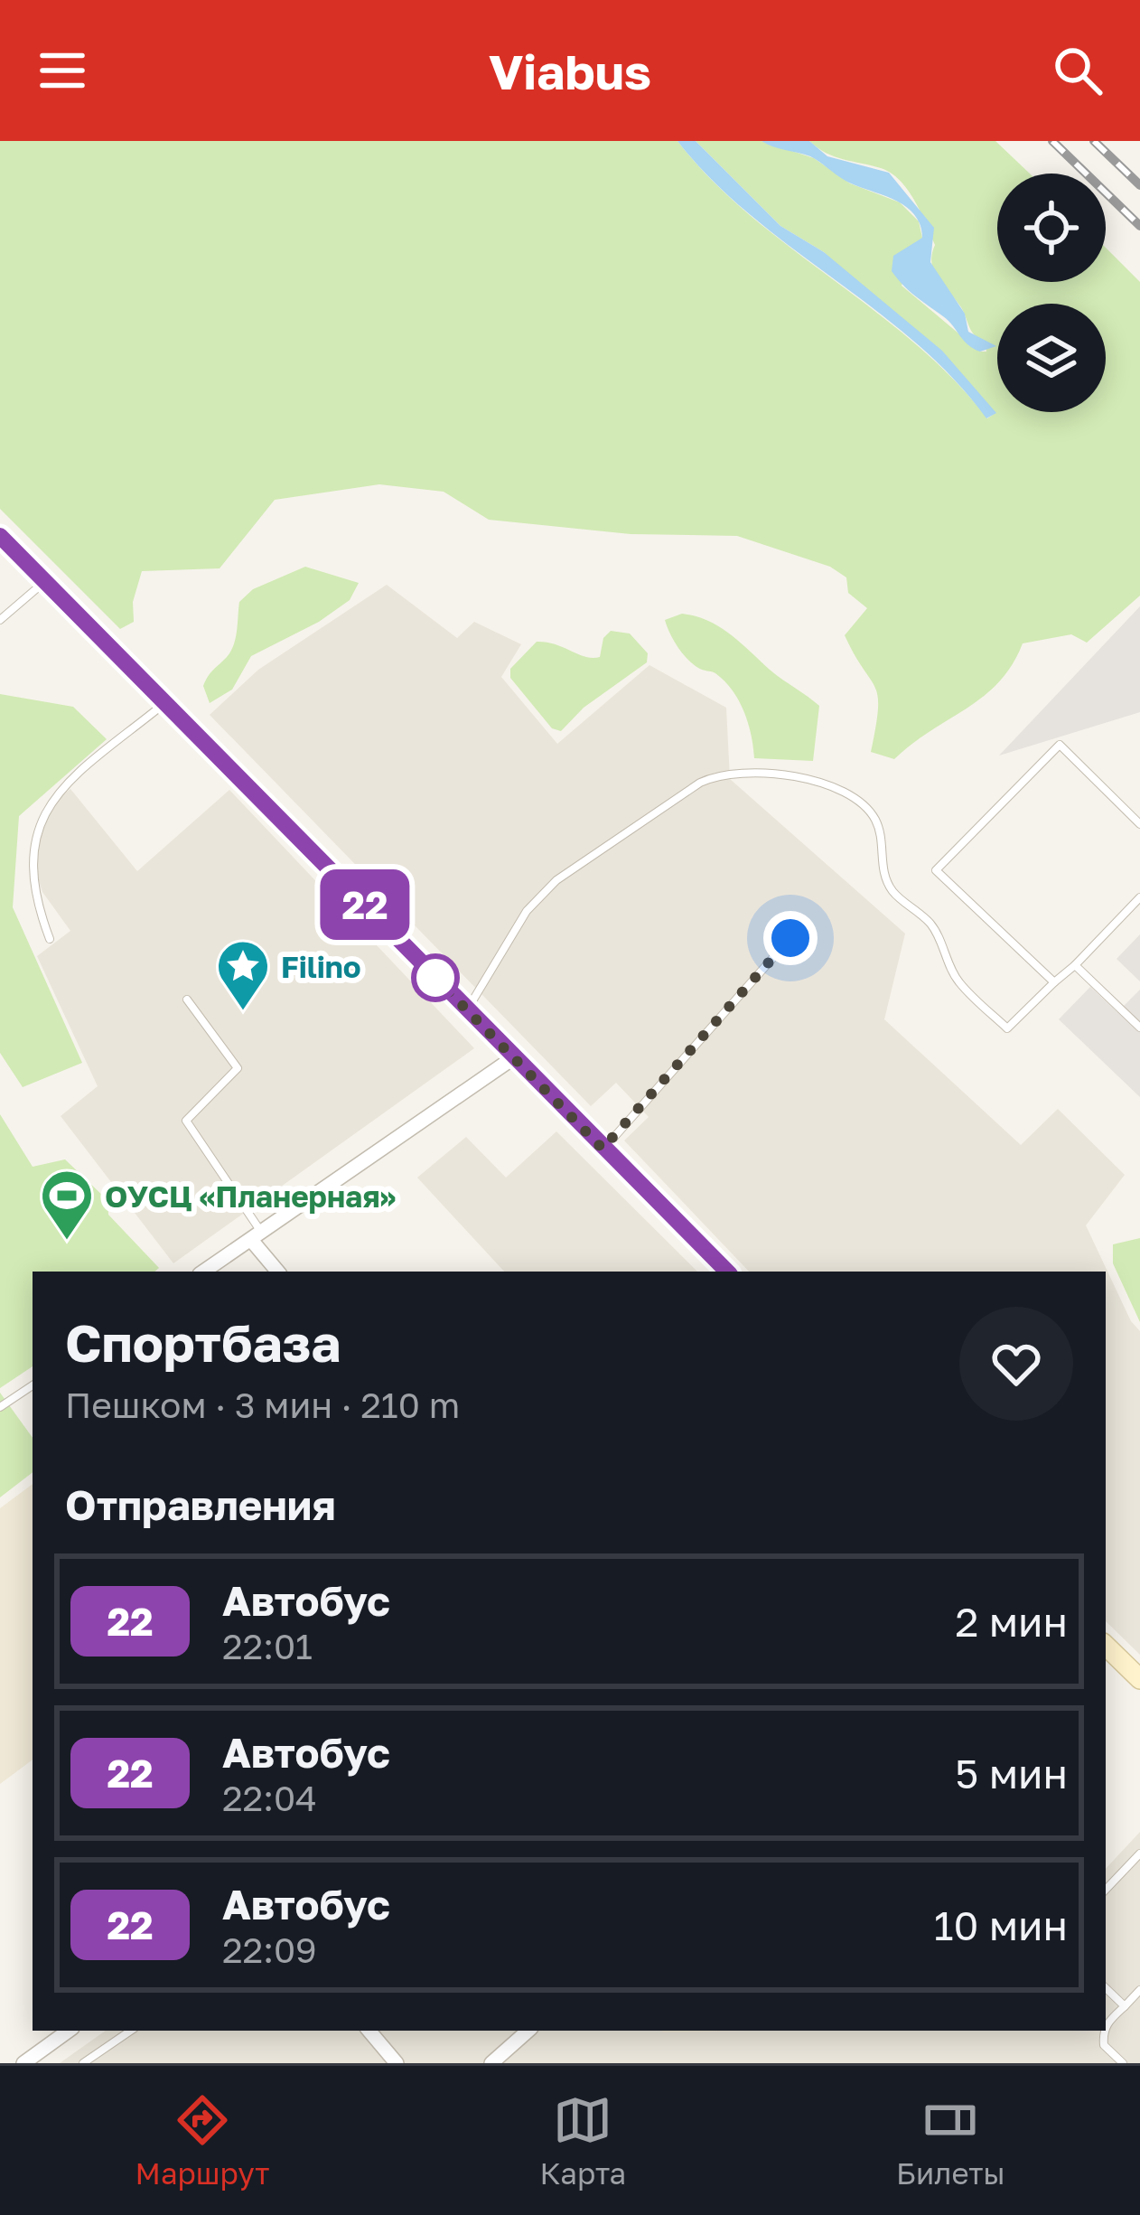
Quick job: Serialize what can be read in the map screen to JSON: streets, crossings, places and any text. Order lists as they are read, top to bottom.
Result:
{
  "places": {
    "place": ["Filino"],
    "sports": ["ОУСЦ «Планерная»"]
  },
  "lines": ["bus line 22"],
  "page": {
    "header": "Viabus",
    "on_map": "22",
    "heading": [
      ["Спортбаза", "Пешком · 3 мин · 210 m"],
      "Отправления"
    ],
    "list": [
      {
        "mark": "22",
        "name": "Автобус",
        "note": "22:01",
        "value": "2 мин"
      },
      {
        "mark": "22",
        "name": "Автобус",
        "note": "22:04",
        "value": "5 мин"
      },
      {
        "mark": "22",
        "name": "Автобус",
        "note": "22:09",
        "value": "10 мин"
      }
    ],
    "tabs": ["Маршрут", "Карта", "Билеты"]
  }
}
